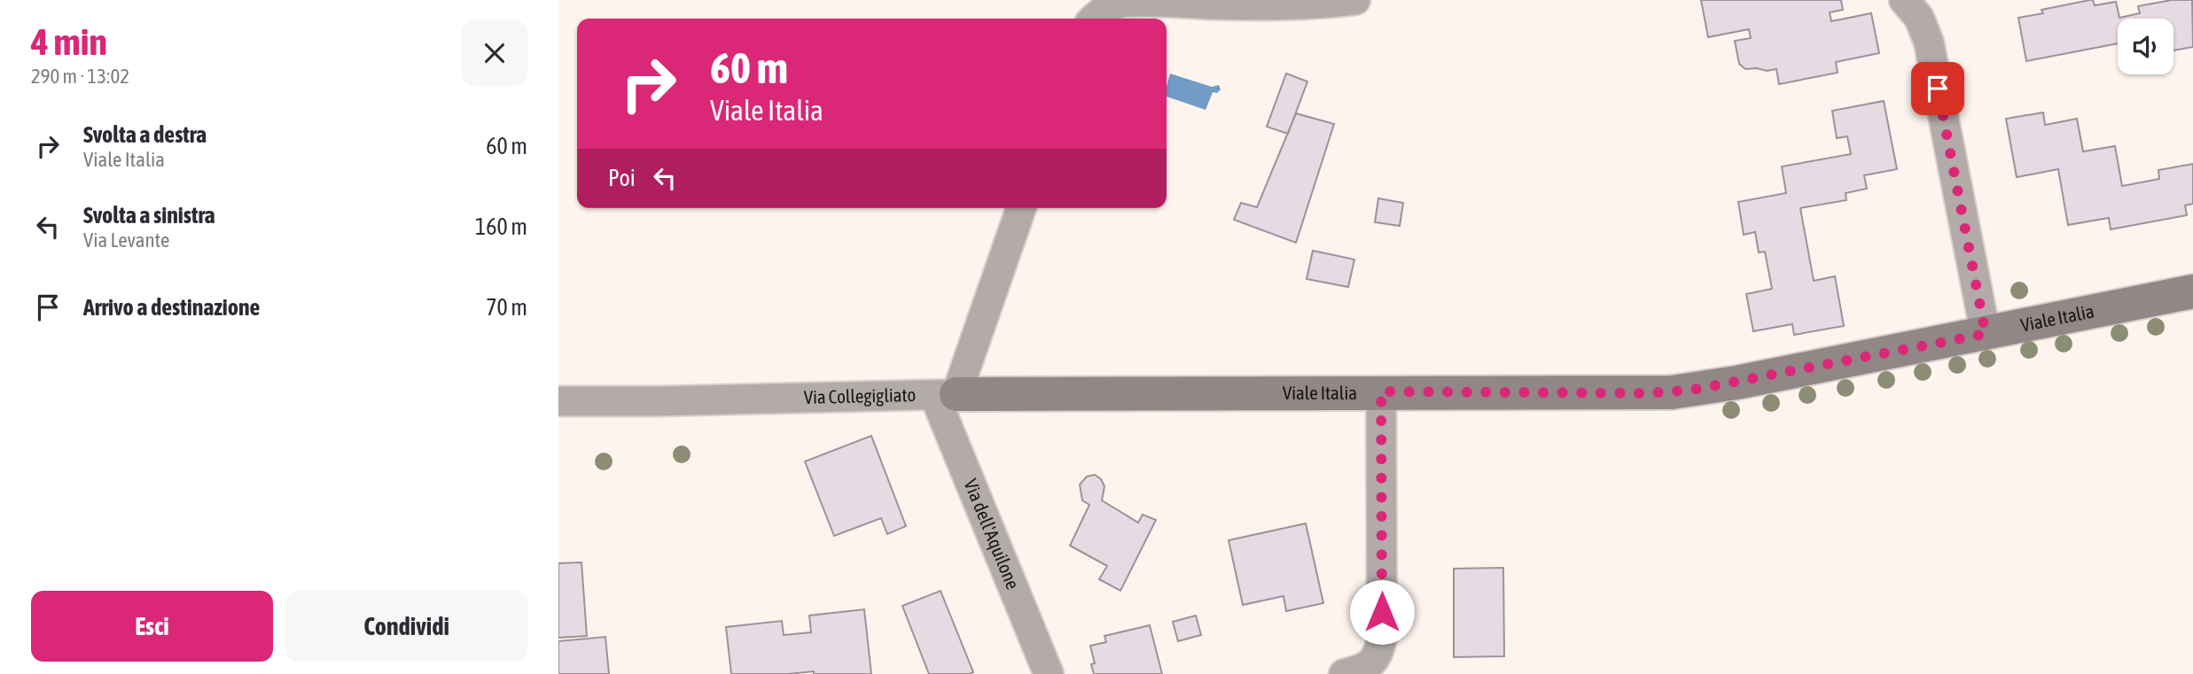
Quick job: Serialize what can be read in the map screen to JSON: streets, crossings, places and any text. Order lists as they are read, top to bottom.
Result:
{
  "streets": {
    "street": ["Viale Italia", "Via Collegigliato", "Via dell'Aquilone"]
  },
  "crossings": [
    ["Viale Italia", "Via Collegigliato"],
    ["Viale Italia", "Via dell'Aquilone"],
    ["Via Collegigliato", "Via dell'Aquilone"]
  ],
  "page": {
    "heading": ["4 min", "290 m · 13:02"],
    "turn": ["60 m", "Viale Italia"],
    "list": [
      {
        "name": "Svolta a destra",
        "note": "Viale Italia",
        "value": "60 m"
      },
      {
        "name": "Svolta a sinistra",
        "note": "Via Levante",
        "value": "160 m"
      },
      {
        "name": "Arrivo a destinazione",
        "value": "70 m"
      }
    ],
    "then": "Poi",
    "buttons": ["Esci", "Condividi"]
  }
}
